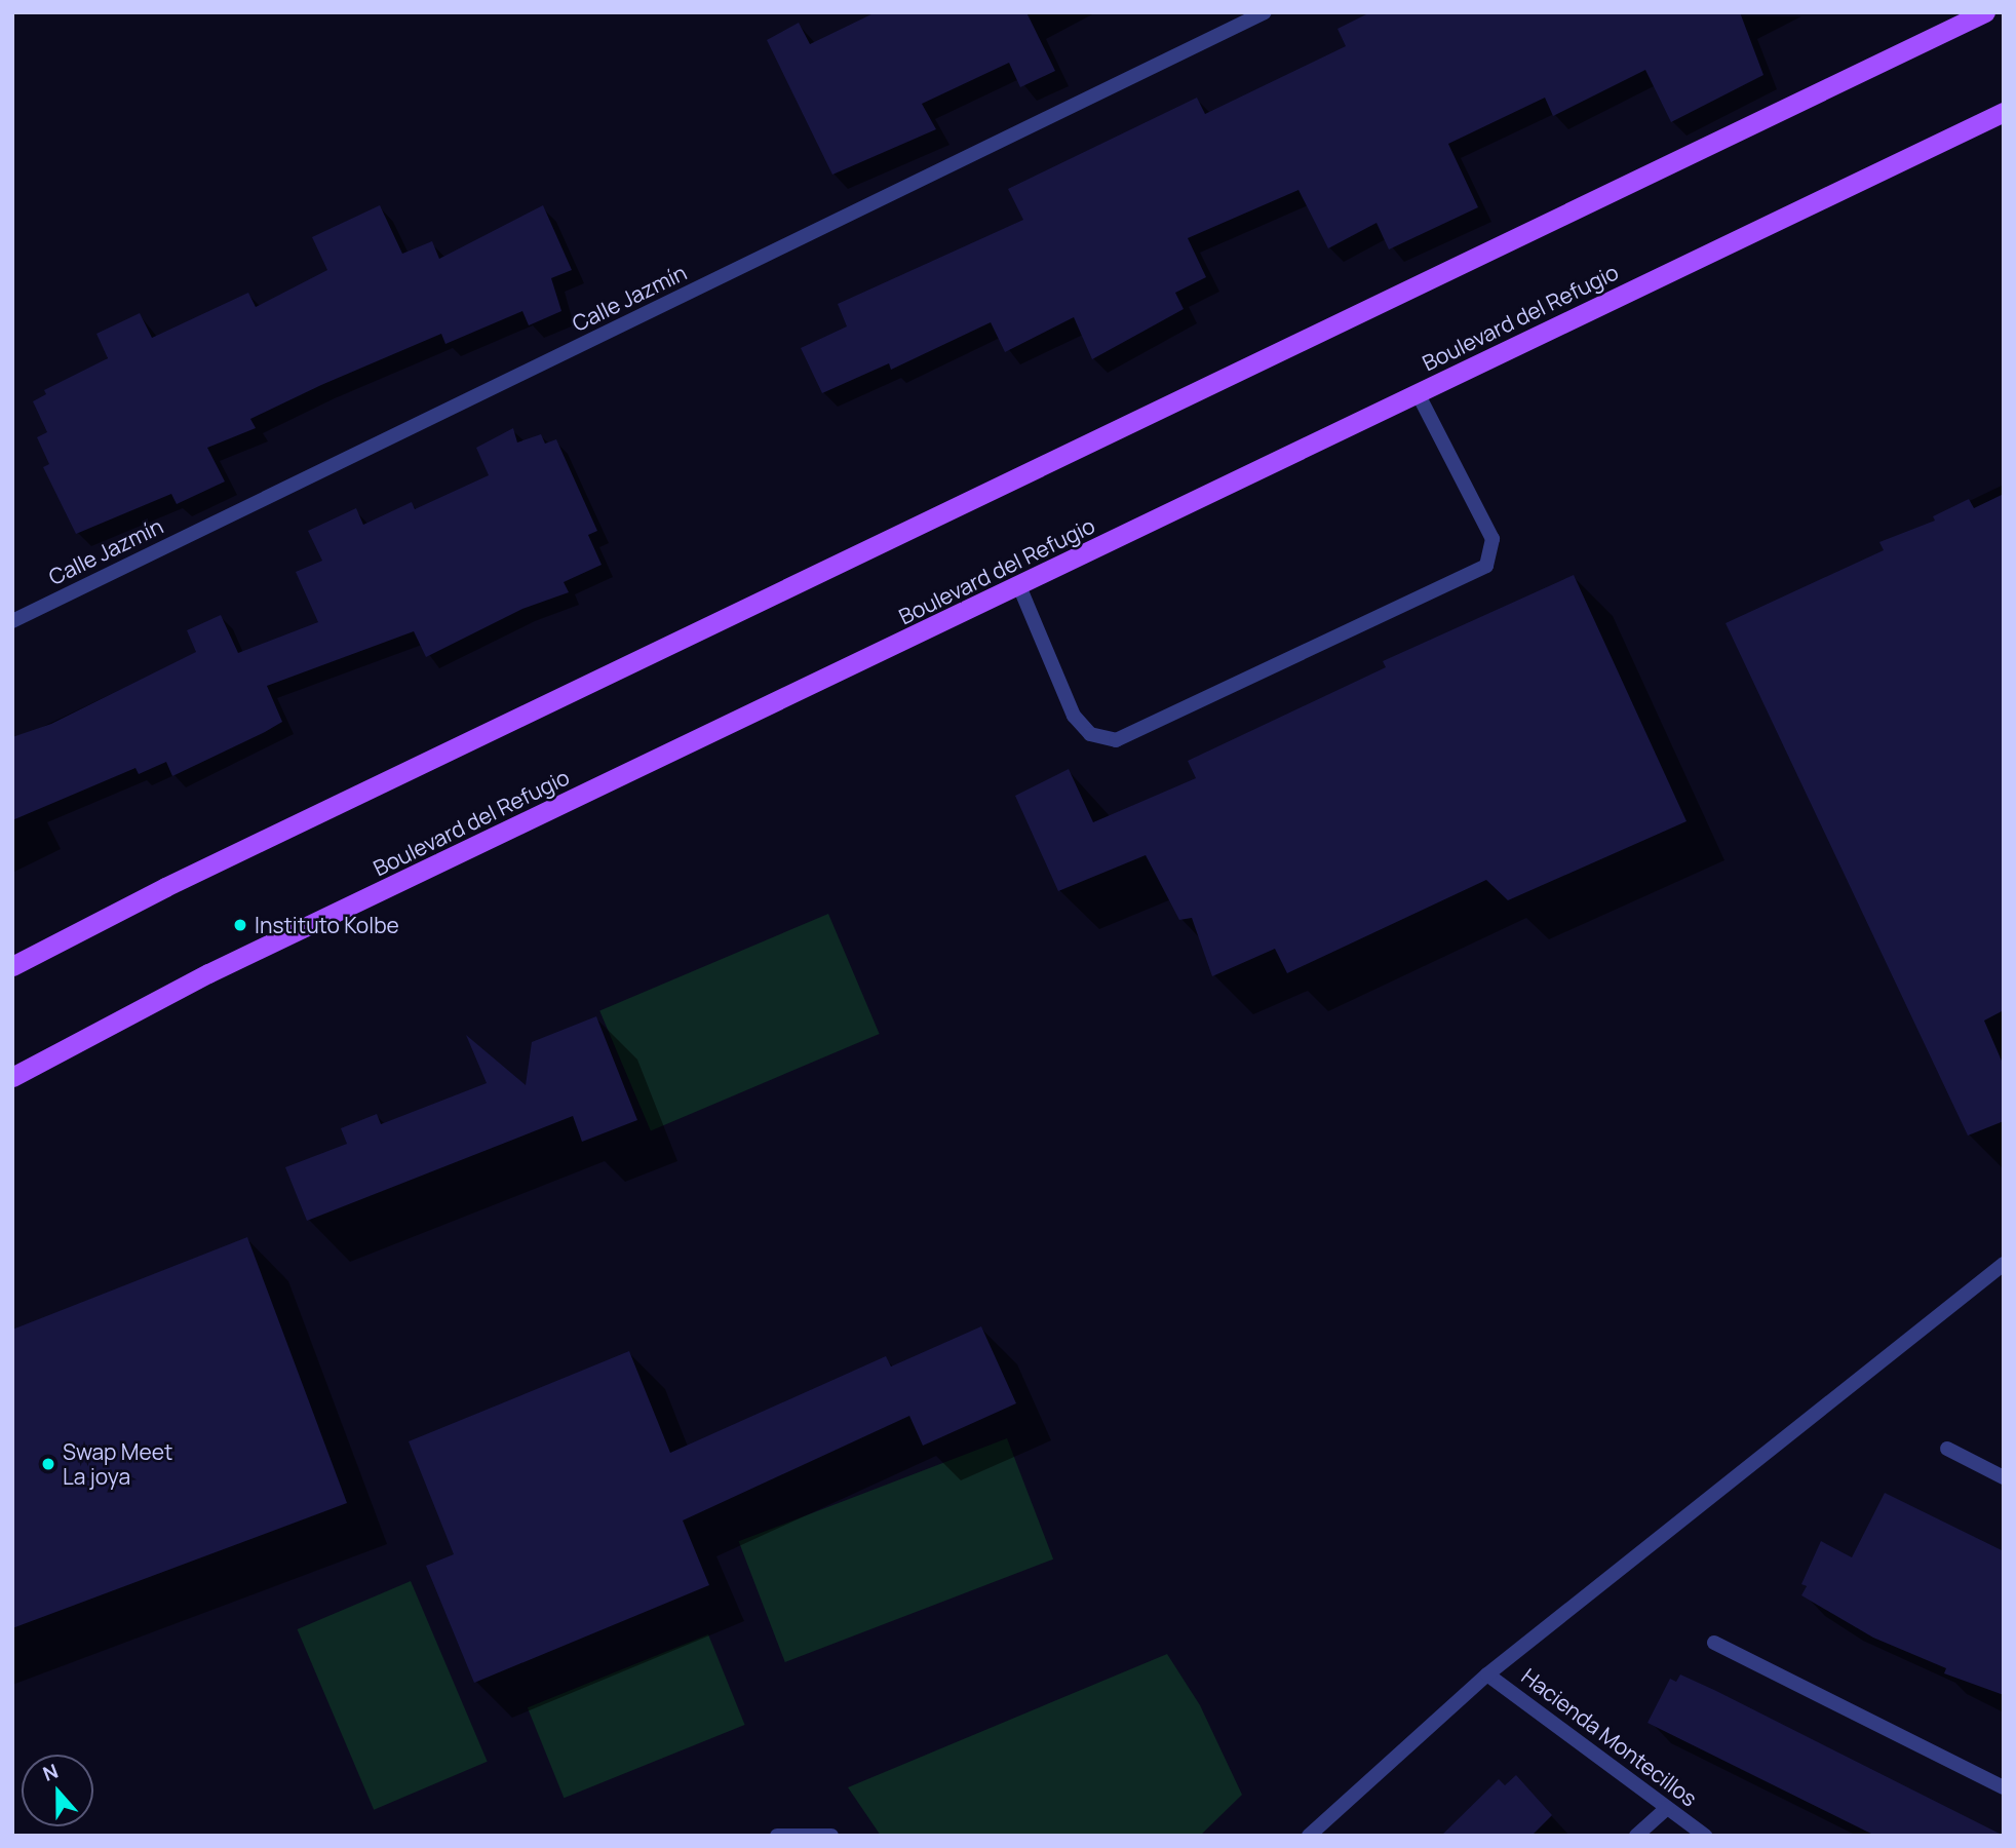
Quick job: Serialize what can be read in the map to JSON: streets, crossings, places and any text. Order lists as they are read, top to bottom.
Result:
{
  "streets": {
    "main road": ["Boulevard del Refugio"],
    "street": ["Calle Jazmín", "Hacienda Montecillos"]
  },
  "places": ["Instituto Kolbe", "Swap Meet La joya"],
  "north": "top"
}
